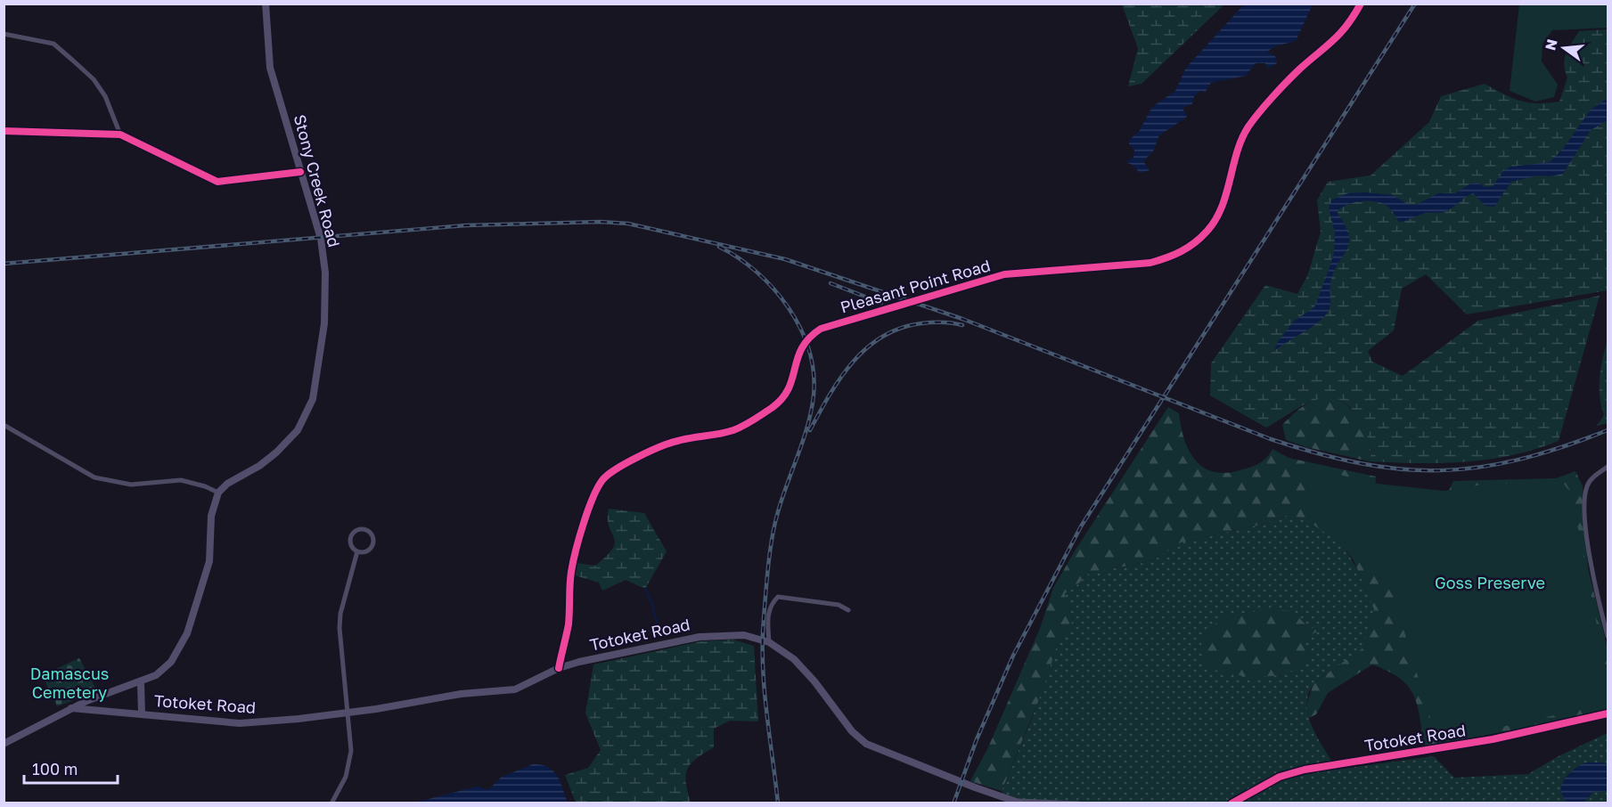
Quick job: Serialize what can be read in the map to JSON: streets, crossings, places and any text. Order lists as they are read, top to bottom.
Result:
{
  "streets": {
    "main road": ["Stony Creek Road", "Totoket Road"],
    "street": ["Pleasant Point Road"]
  },
  "crossings": [
    ["Pleasant Point Road", "Totoket Road"]
  ],
  "parks": ["Goss Preserve", "Damascus Cemetery"],
  "scale_bar": "100 m",
  "north": "left"
}
